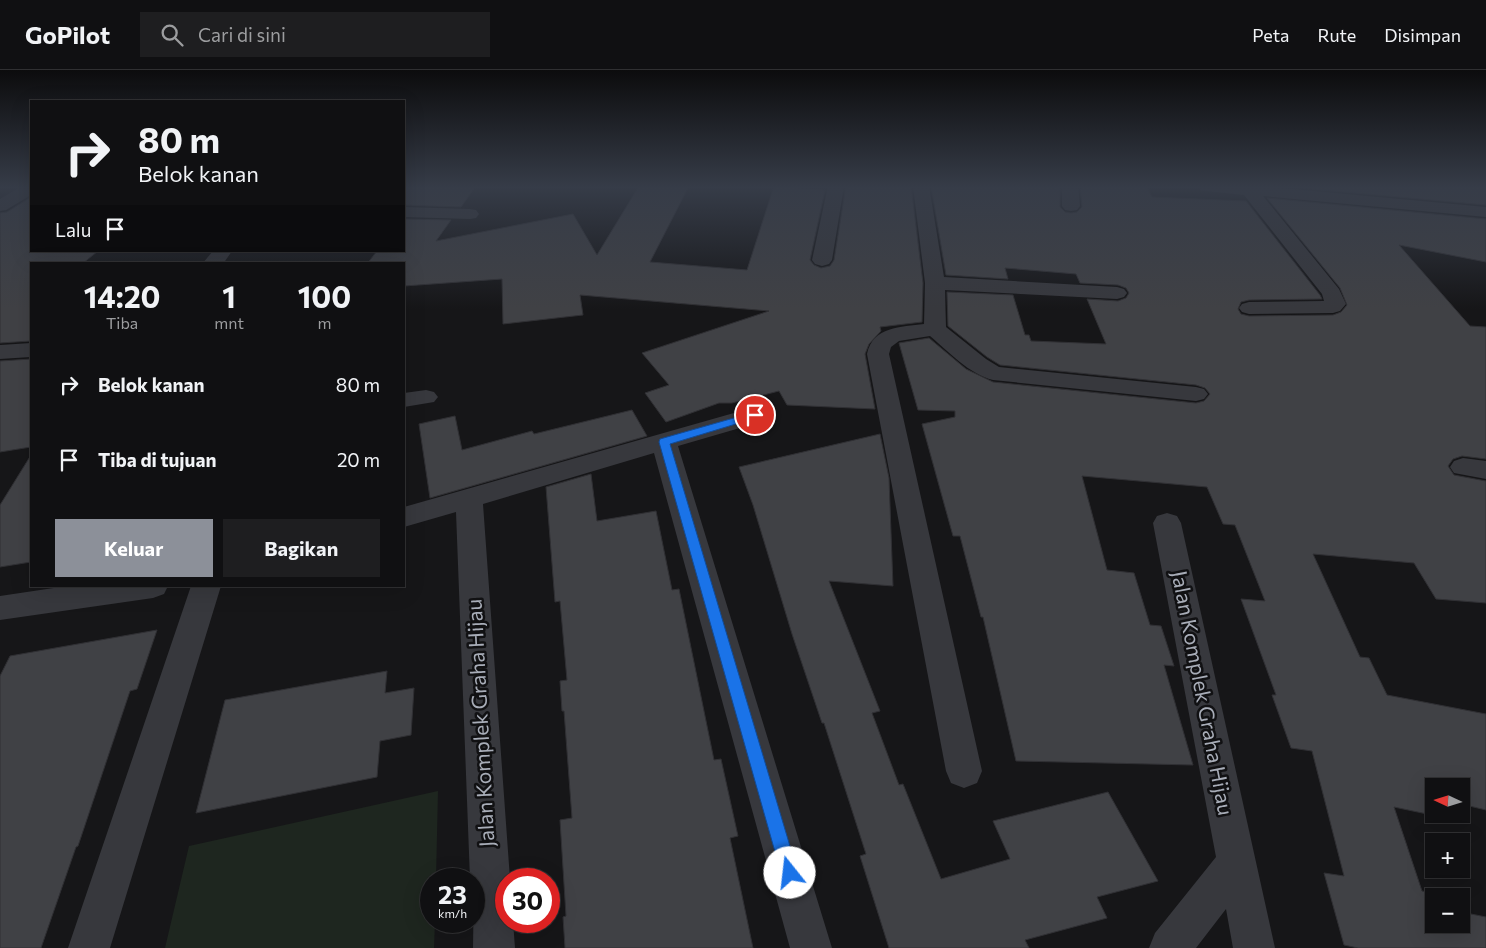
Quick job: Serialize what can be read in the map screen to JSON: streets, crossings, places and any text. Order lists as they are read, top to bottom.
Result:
{
  "streets": {
    "street": ["Jalan Komplek Graha Hijau"]
  },
  "north": "left",
  "page": {
    "header": "GoPilot",
    "search": "Cari di sini",
    "nav": ["Peta", "Rute", "Disimpan"],
    "turn": ["80 m", "Belok kanan"],
    "then": "Lalu",
    "eta": [
      "14:20",
      "Tiba",
      "1",
      "mnt",
      "100",
      "m"
    ],
    "list": [
      {
        "name": "Belok kanan",
        "value": "80 m"
      },
      {
        "name": "Tiba di tujuan",
        "value": "20 m"
      }
    ],
    "buttons": ["Keluar", "Bagikan"],
    "map_buttons": ["+", "−"],
    "speed": "23 km/h",
    "limit": "30"
  }
}
